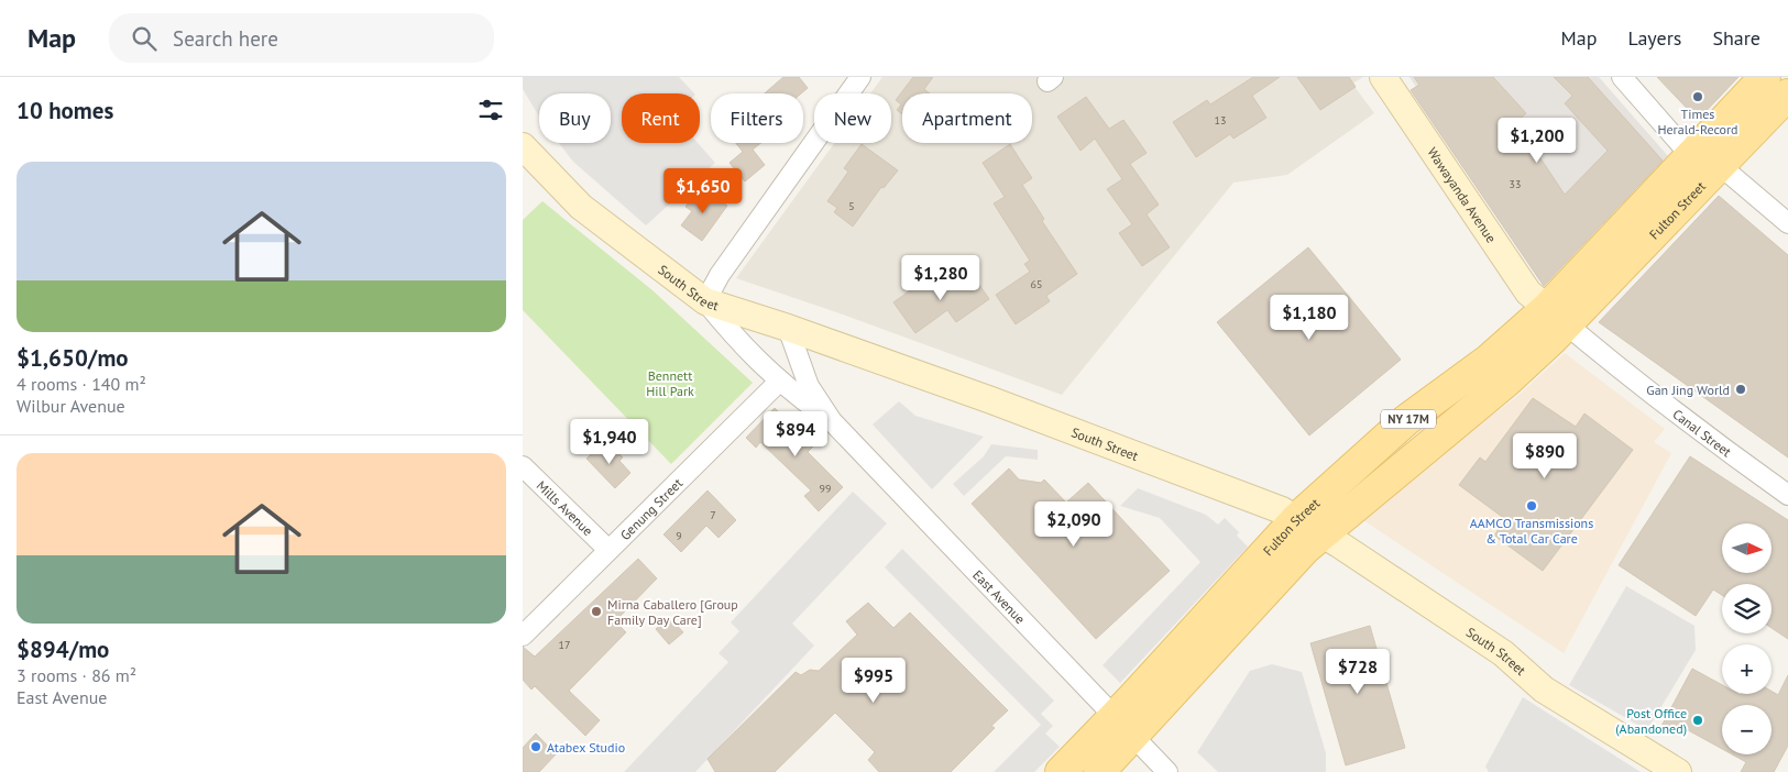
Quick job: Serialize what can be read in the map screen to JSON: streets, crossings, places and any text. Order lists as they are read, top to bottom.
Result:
{
  "streets": {
    "main road": ["Fulton Street", "NY 17M"],
    "street": [
      "Wawayanda Avenue",
      "South Street",
      "Canal Street",
      "Mills Avenue",
      "Genung Street",
      "East Avenue"
    ]
  },
  "crossings": [
    ["Wawayanda Avenue", "Fulton Street"],
    ["Wawayanda Avenue", "Canal Street"],
    ["Fulton Street", "South Street"],
    ["Fulton Street", "Canal Street"],
    ["Fulton Street", "East Avenue"],
    ["South Street", "East Avenue"],
    ["Mills Avenue", "Genung Street"],
    ["Genung Street", "East Avenue"]
  ],
  "parks": ["Bennett Hill Park"],
  "places": [
    "Times Herald-Record",
    "Gan Jing World",
    "AAMCO Transmissions & Total Car Care",
    "Mirna Caballero [Group Family Day Care]",
    "Post Office (Abandoned)",
    "Atabex Studio"
  ],
  "house_numbers": [
    "13",
    "33",
    "5",
    "65",
    "99",
    "7",
    "9",
    "17"
  ],
  "north": "right",
  "page": {
    "header": "Map",
    "search": "Search here",
    "nav": ["Map", "Layers", "Share"],
    "heading": "10 homes",
    "chip": [
      "Buy",
      "Rent",
      "Filters",
      "New",
      "Apartment"
    ],
    "price": [
      "$1,200",
      "$1,650",
      "$1,280",
      "$1,180",
      "$894",
      "$1,940",
      "$890",
      "$2,090",
      "$728",
      "$995"
    ],
    "list": [
      {
        "name": "$1,650/mo",
        "note": "4 rooms · 140 m² · Wilbur Avenue"
      },
      {
        "name": "$894/mo",
        "note": "3 rooms · 86 m² · East Avenue"
      }
    ],
    "map_buttons": ["+", "−"]
  }
}
